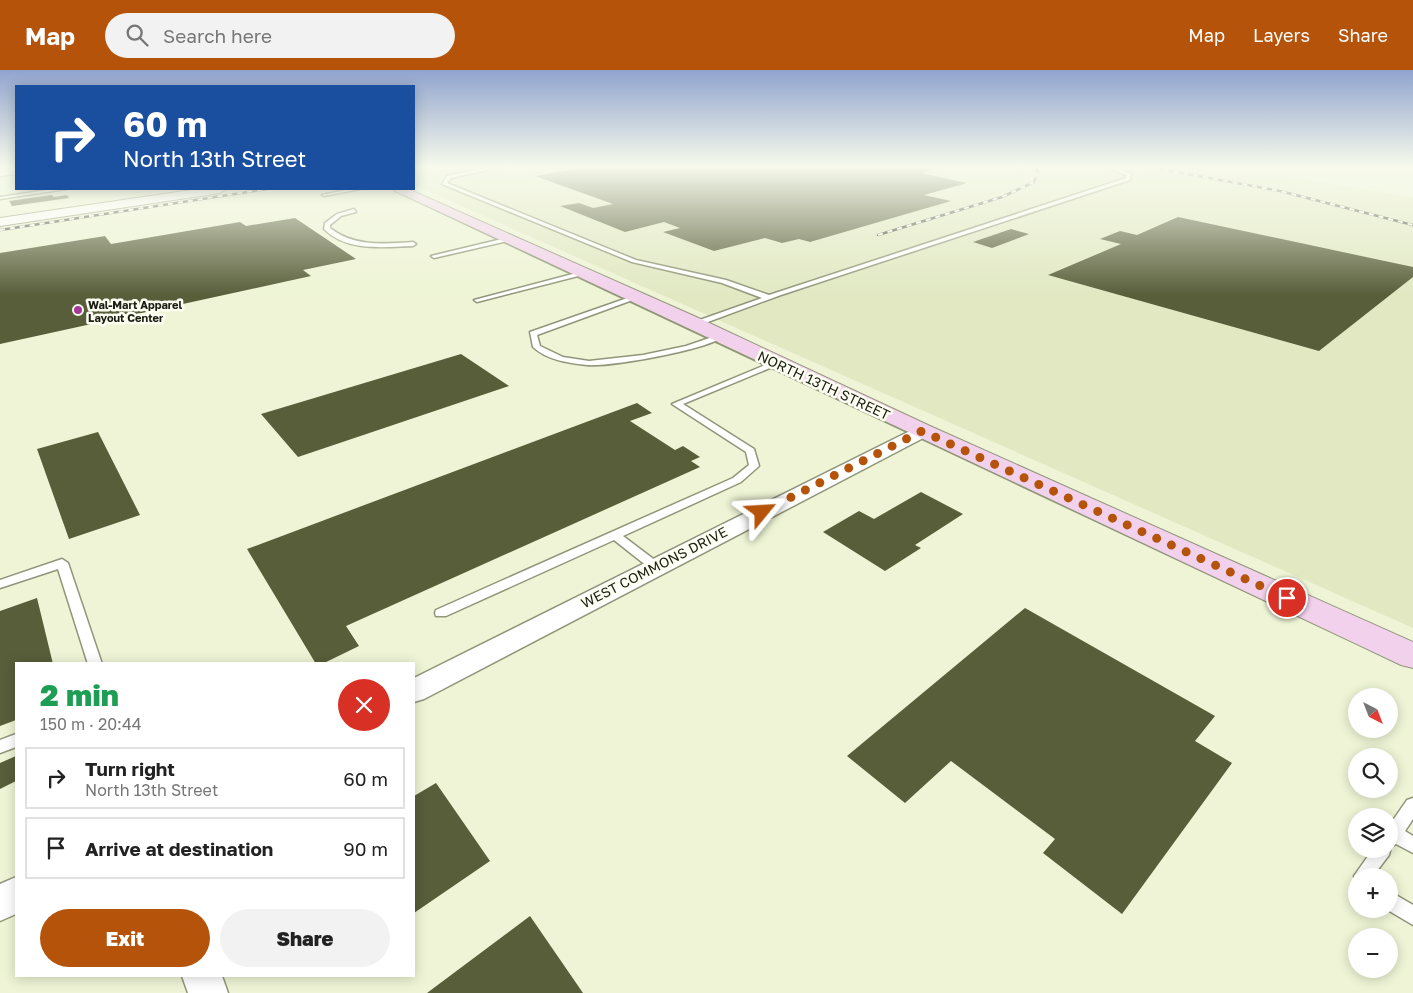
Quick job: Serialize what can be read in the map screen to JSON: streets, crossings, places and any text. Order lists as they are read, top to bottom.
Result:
{
  "streets": {
    "main road": ["NORTH 13TH STREET"],
    "street": ["WEST COMMONS DRIVE"]
  },
  "crossings": [
    ["NORTH 13TH STREET", "WEST COMMONS DRIVE"]
  ],
  "places": ["Wal-Mart Apparel Layout Center"],
  "north": "bottom right",
  "page": {
    "header": "Map",
    "search": "Search here",
    "nav": ["Map", "Layers", "Share"],
    "turn": ["60 m", "North 13th Street"],
    "heading": ["2 min", "150 m · 20:44"],
    "map_buttons": ["+", "−"],
    "list": [
      {
        "name": "Turn right",
        "note": "North 13th Street",
        "value": "60 m"
      },
      {
        "name": "Arrive at destination",
        "value": "90 m"
      }
    ],
    "buttons": ["Exit", "Share"]
  }
}
